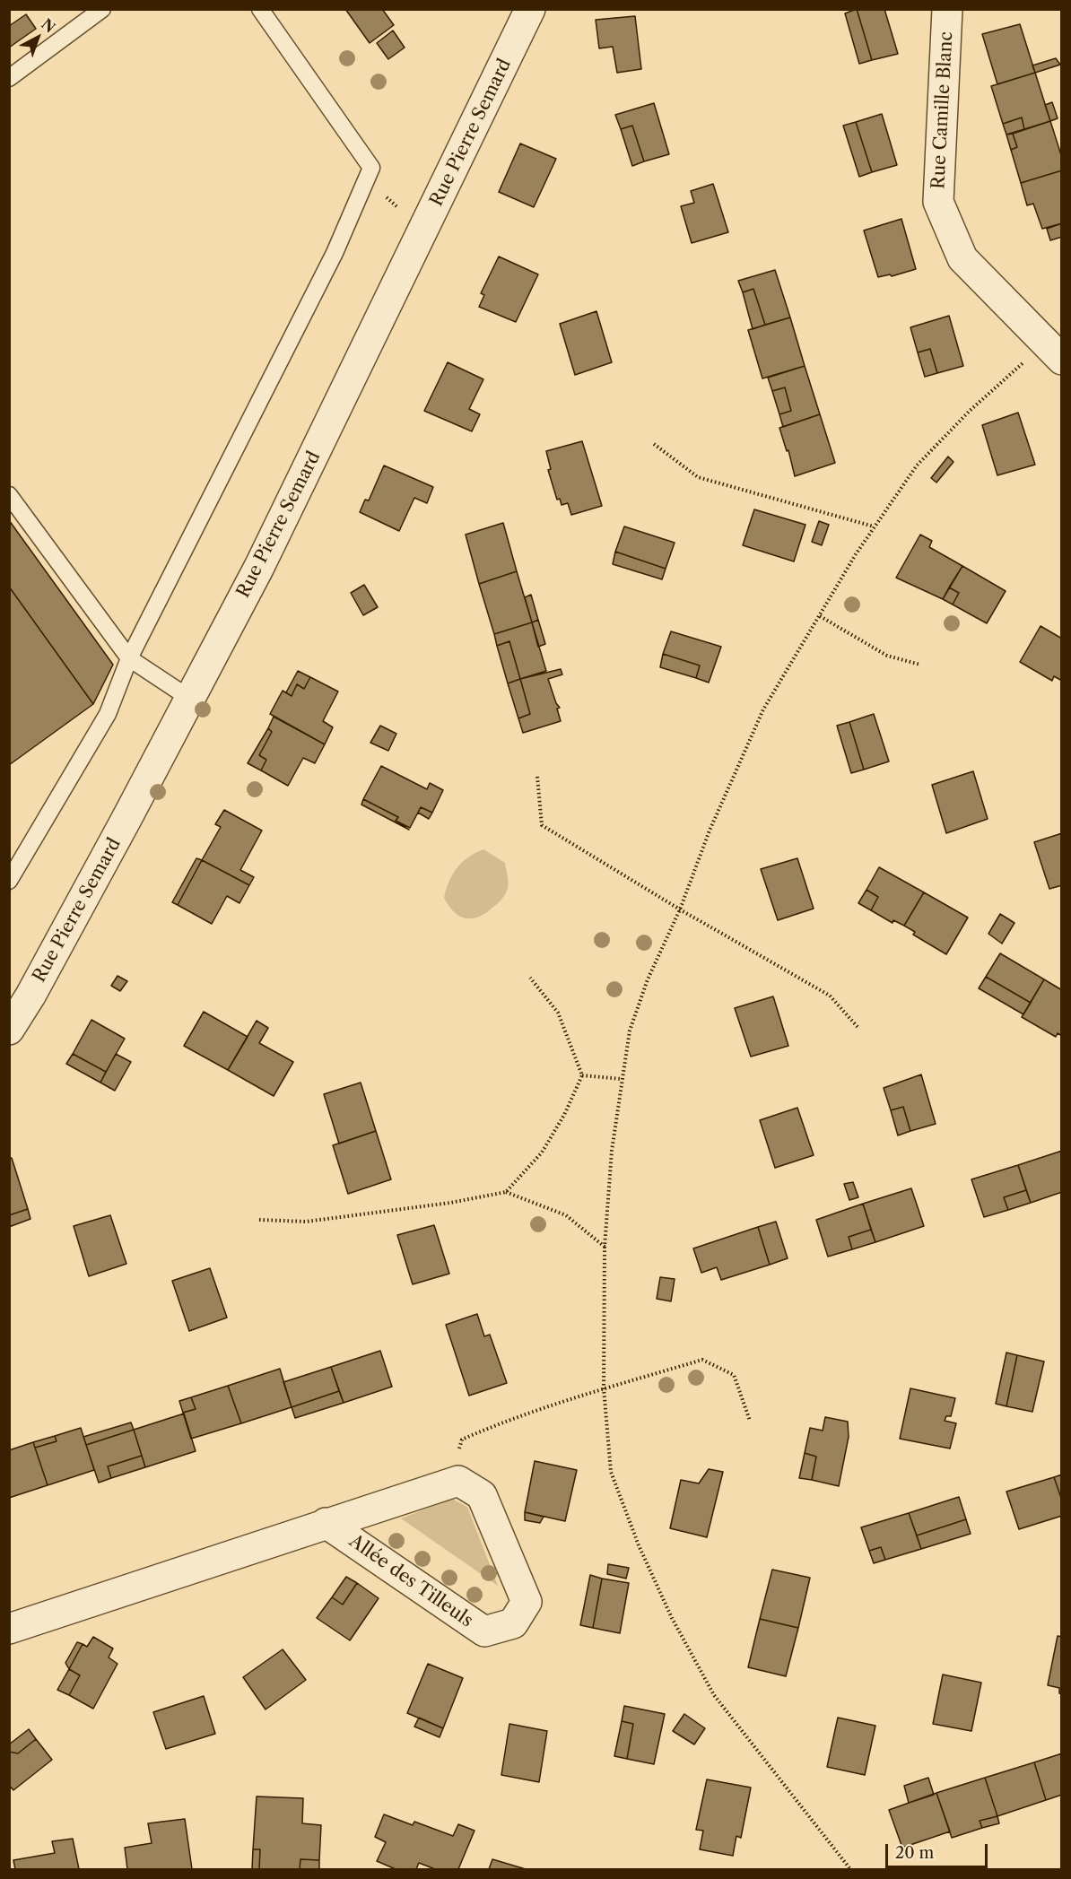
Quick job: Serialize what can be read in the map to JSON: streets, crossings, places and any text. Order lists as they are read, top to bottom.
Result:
{
  "streets": {
    "street": ["Rue Camille Blanc", "Rue Pierre Semard", "Allée des Tilleuls"]
  },
  "scale_bar": "20 m",
  "north": "top right"
}
